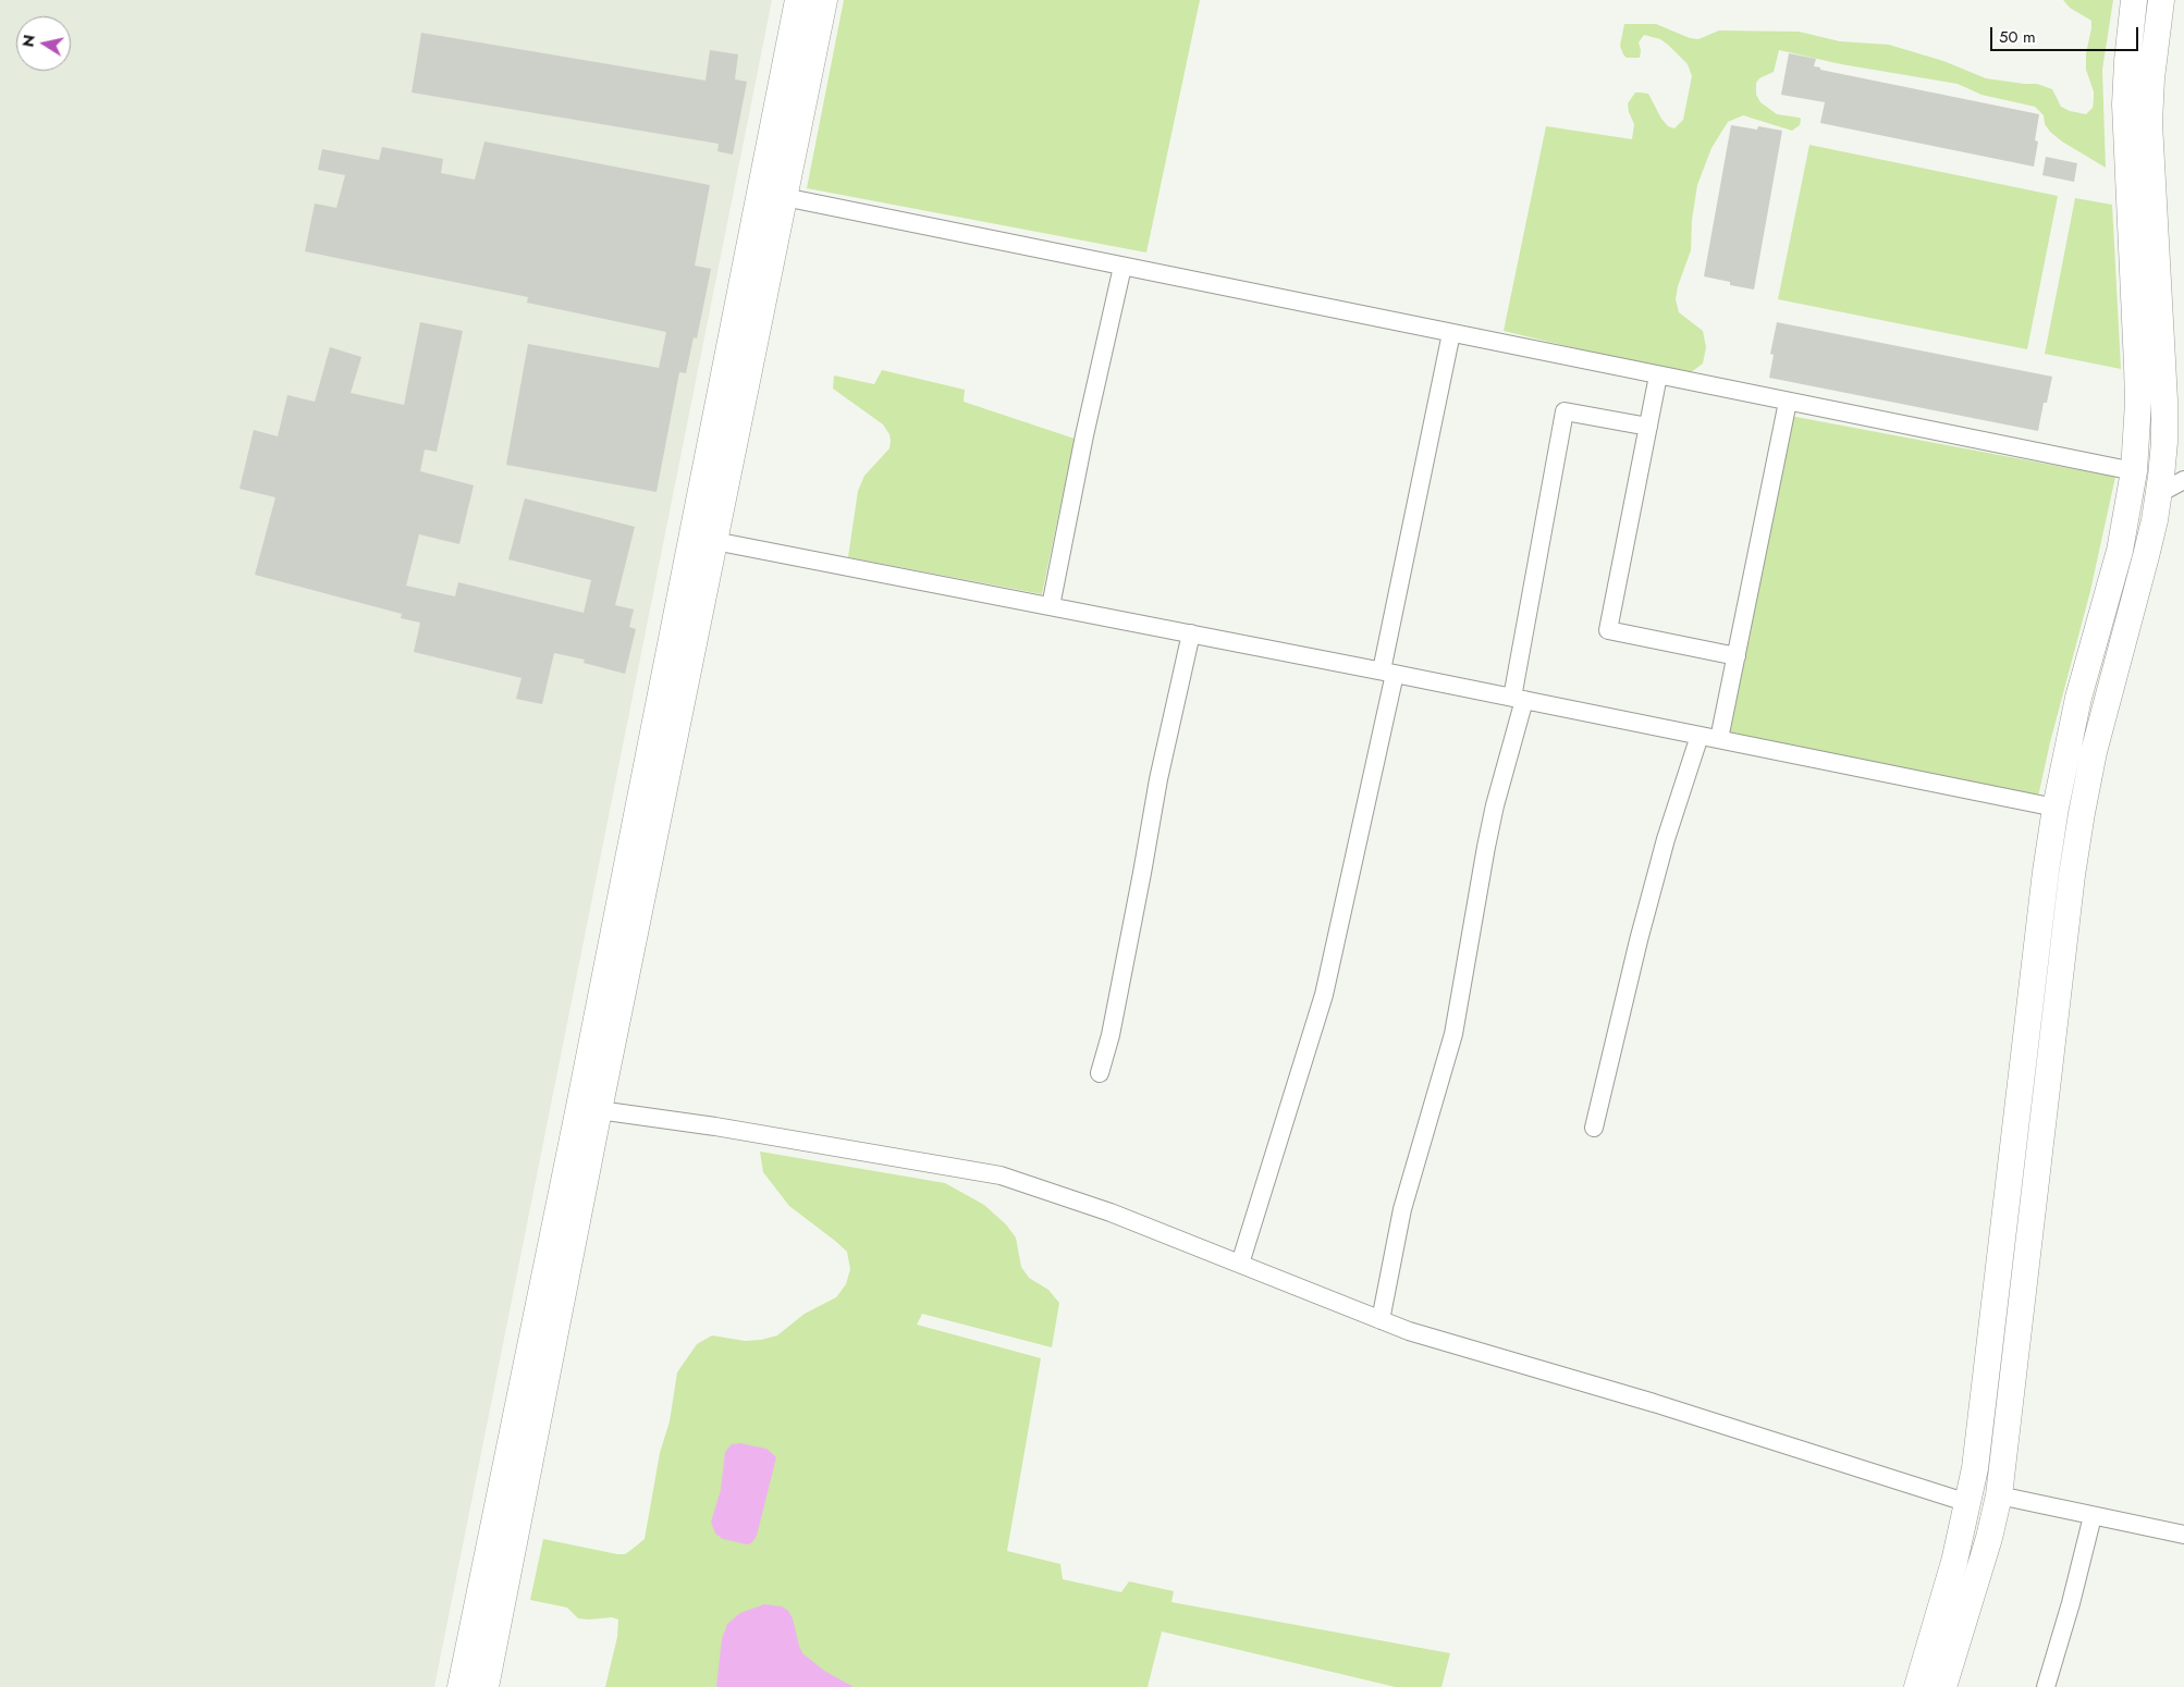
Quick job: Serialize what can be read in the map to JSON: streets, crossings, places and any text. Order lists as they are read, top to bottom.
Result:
{
  "scale_bar": "50 m",
  "north": "left"
}
